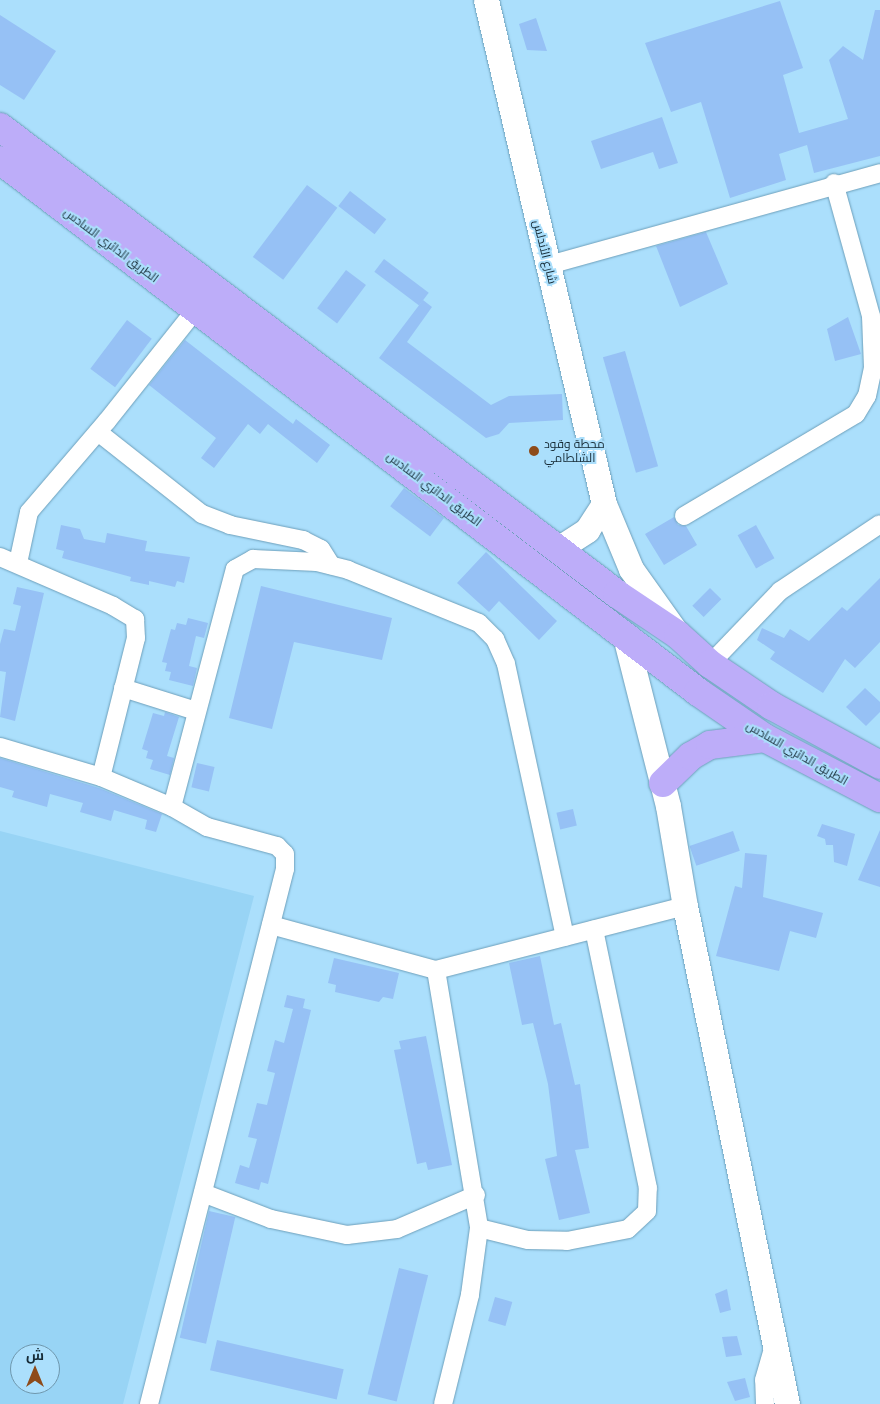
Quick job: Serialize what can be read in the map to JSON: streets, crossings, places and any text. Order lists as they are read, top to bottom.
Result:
{
  "streets": {
    "highway": ["الطريق الدائري السادس"],
    "street": ["شارع الأندلس"]
  },
  "places": ["محطة وقود الشلطامي"],
  "north": "top"
}
